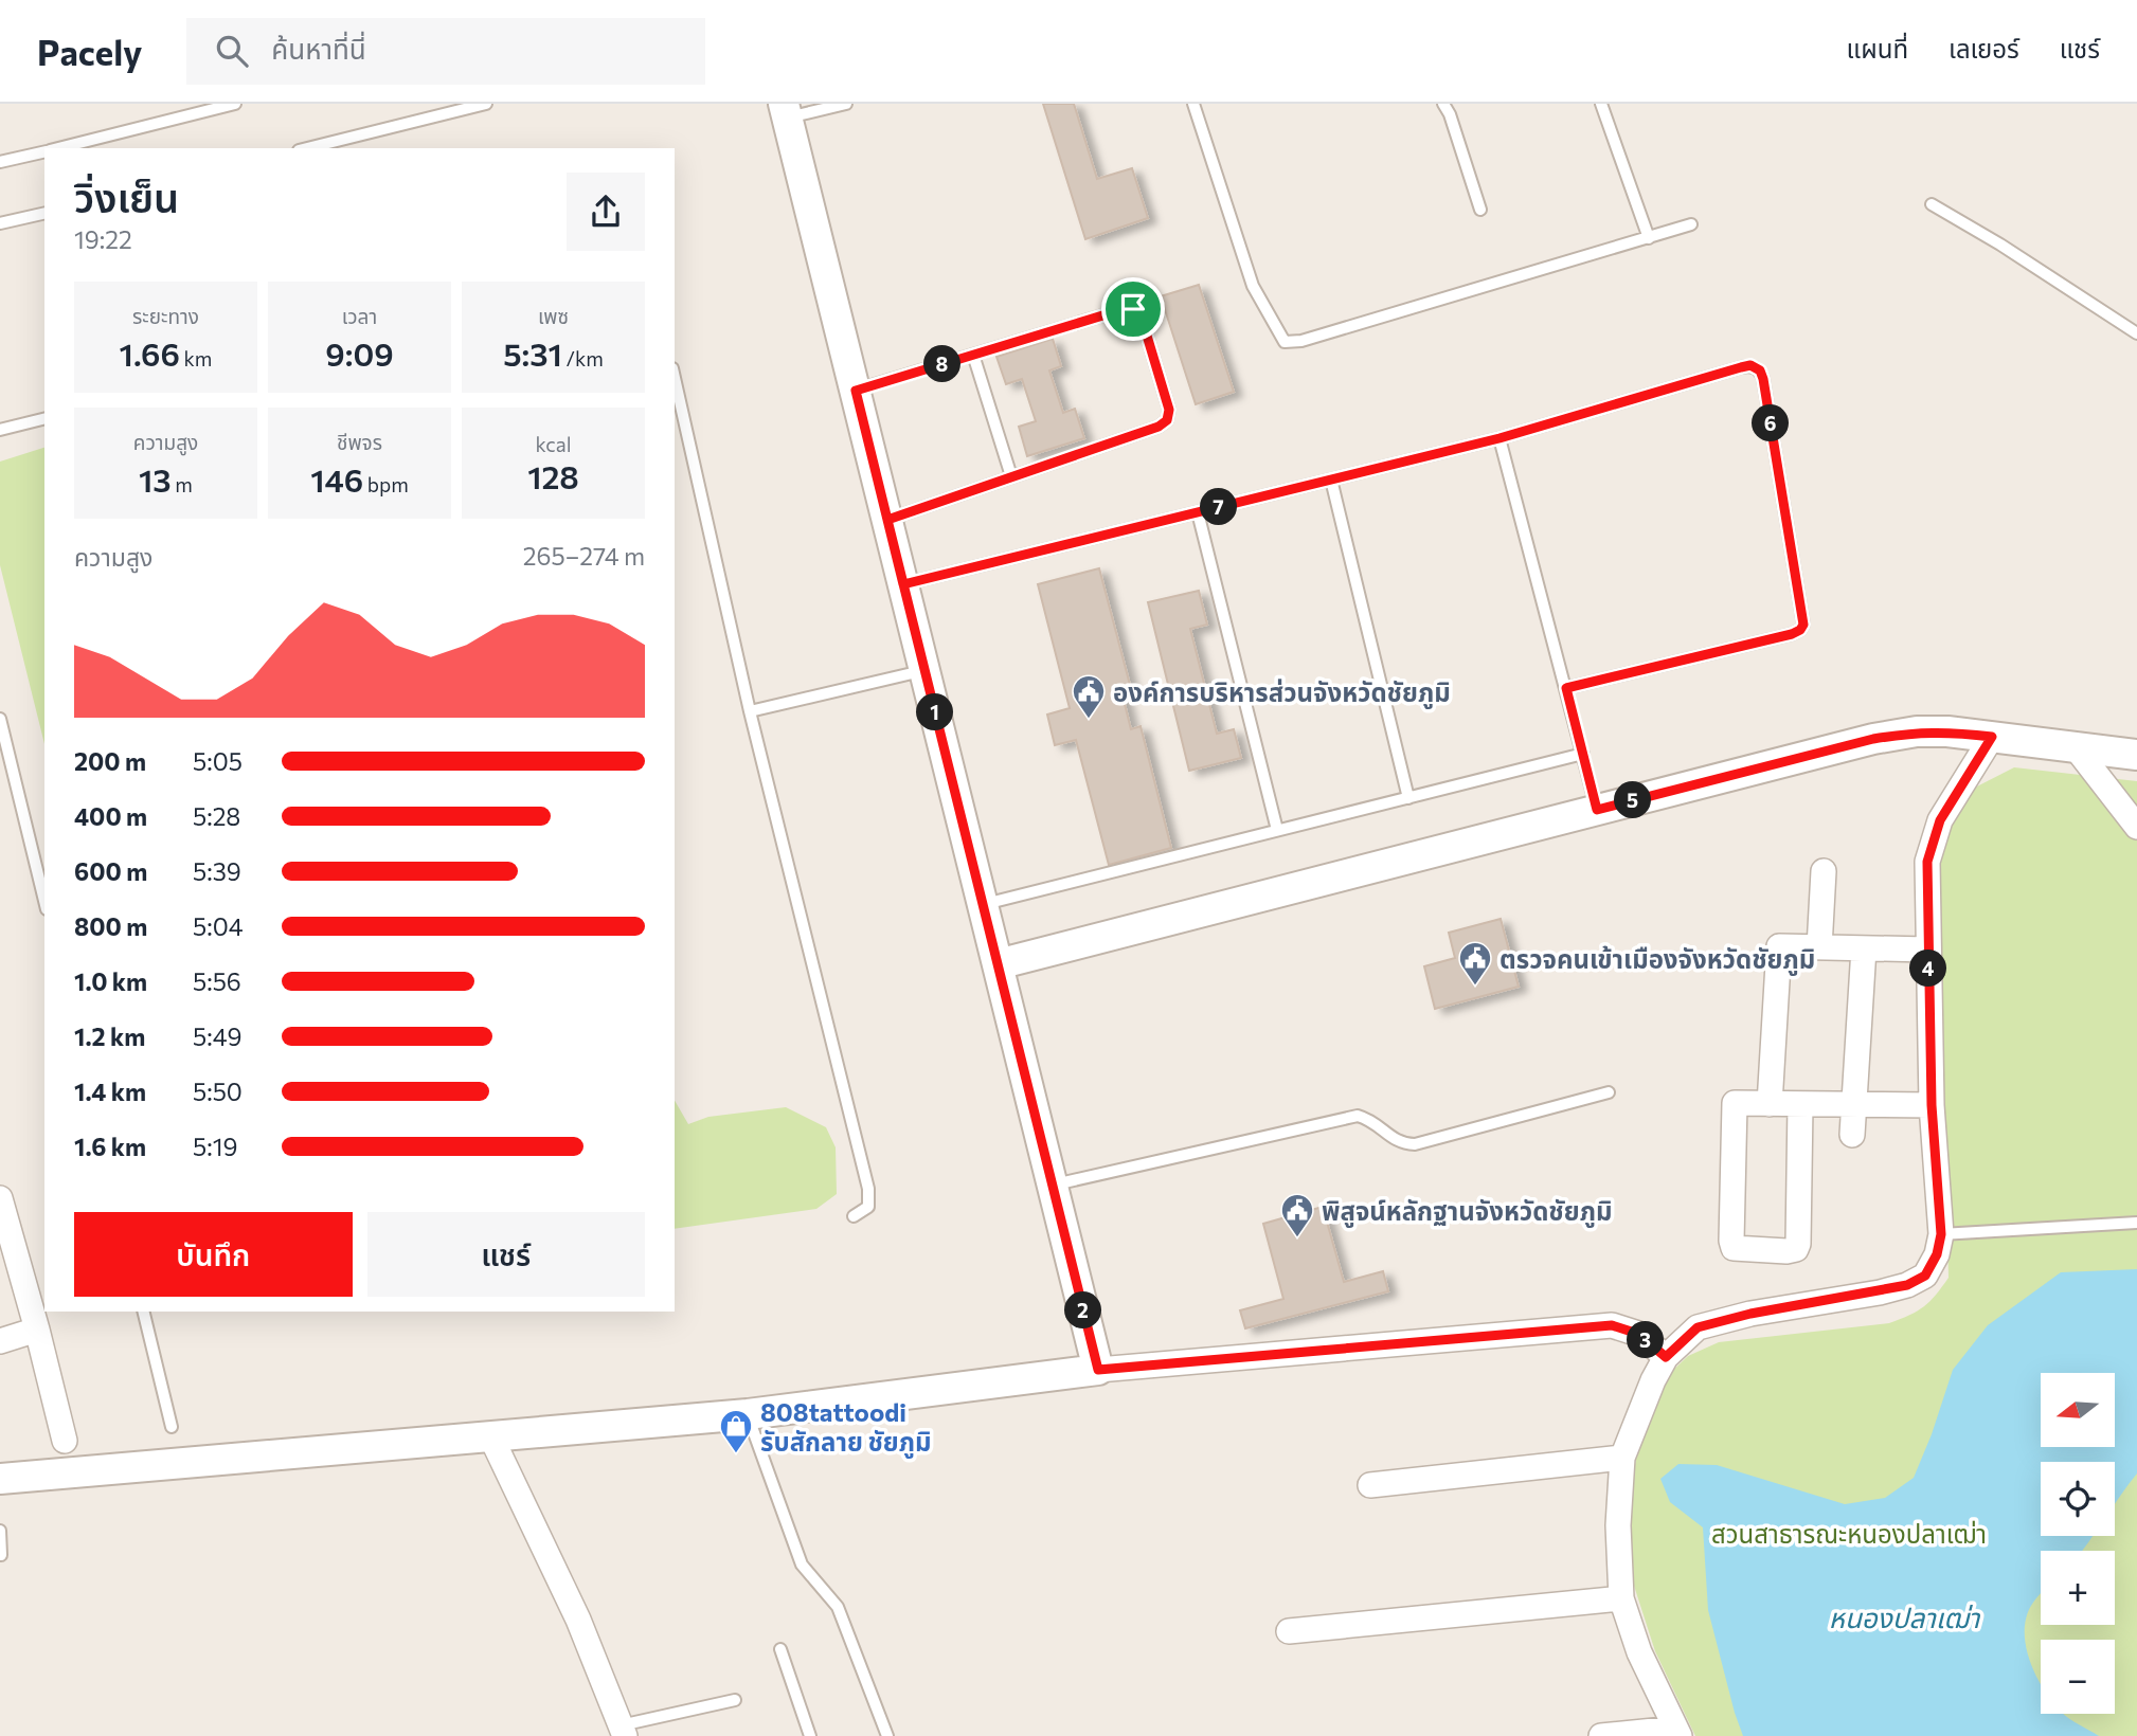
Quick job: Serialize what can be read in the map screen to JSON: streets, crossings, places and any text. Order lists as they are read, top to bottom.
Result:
{
  "water": ["หนองปลาเฒ่า"],
  "parks": ["สวนสาธารณะหนองปลาเฒ่า"],
  "places": {
    "public building": ["องค์การบริหารส่วนจังหวัดชัยภูมิ", "ตรวจคนเข้าเมืองจังหวัดชัยภูมิ", "พิสูจน์หลักฐานจังหวัดชัยภูมิ"],
    "shop": ["808tattoodi รับสักลาย ชัยภูมิ"]
  },
  "north": "left",
  "page": {
    "header": "Pacely",
    "search": "ค้นหาที่นี่",
    "nav": ["แผนที่", "เลเยอร์", "แชร์"],
    "heading": ["วิ่งเย็น", "19:22"],
    "stats": [
      ["ระยะทาง", "1.66 km"],
      ["เวลา", "9:09"],
      ["เพซ", "5:31 /km"],
      ["ความสูง", "13 m"],
      ["ชีพจร", "146 bpm"],
      ["kcal", "128"]
    ],
    "pins": [
      "8",
      "6",
      "7",
      "1",
      "5",
      "4",
      "2",
      "3"
    ],
    "chart": ["ความสูง", "265–274 m"],
    "list": [
      {
        "name": "200 m",
        "note": "5:05"
      },
      {
        "name": "400 m",
        "note": "5:28"
      },
      {
        "name": "600 m",
        "note": "5:39"
      },
      {
        "name": "800 m",
        "note": "5:04"
      },
      {
        "name": "1.0 km",
        "note": "5:56"
      },
      {
        "name": "1.2 km",
        "note": "5:49"
      },
      {
        "name": "1.4 km",
        "note": "5:50"
      },
      {
        "name": "1.6 km",
        "note": "5:19"
      }
    ],
    "buttons": ["บันทึก", "แชร์"],
    "map_buttons": ["+", "−"]
  }
}
